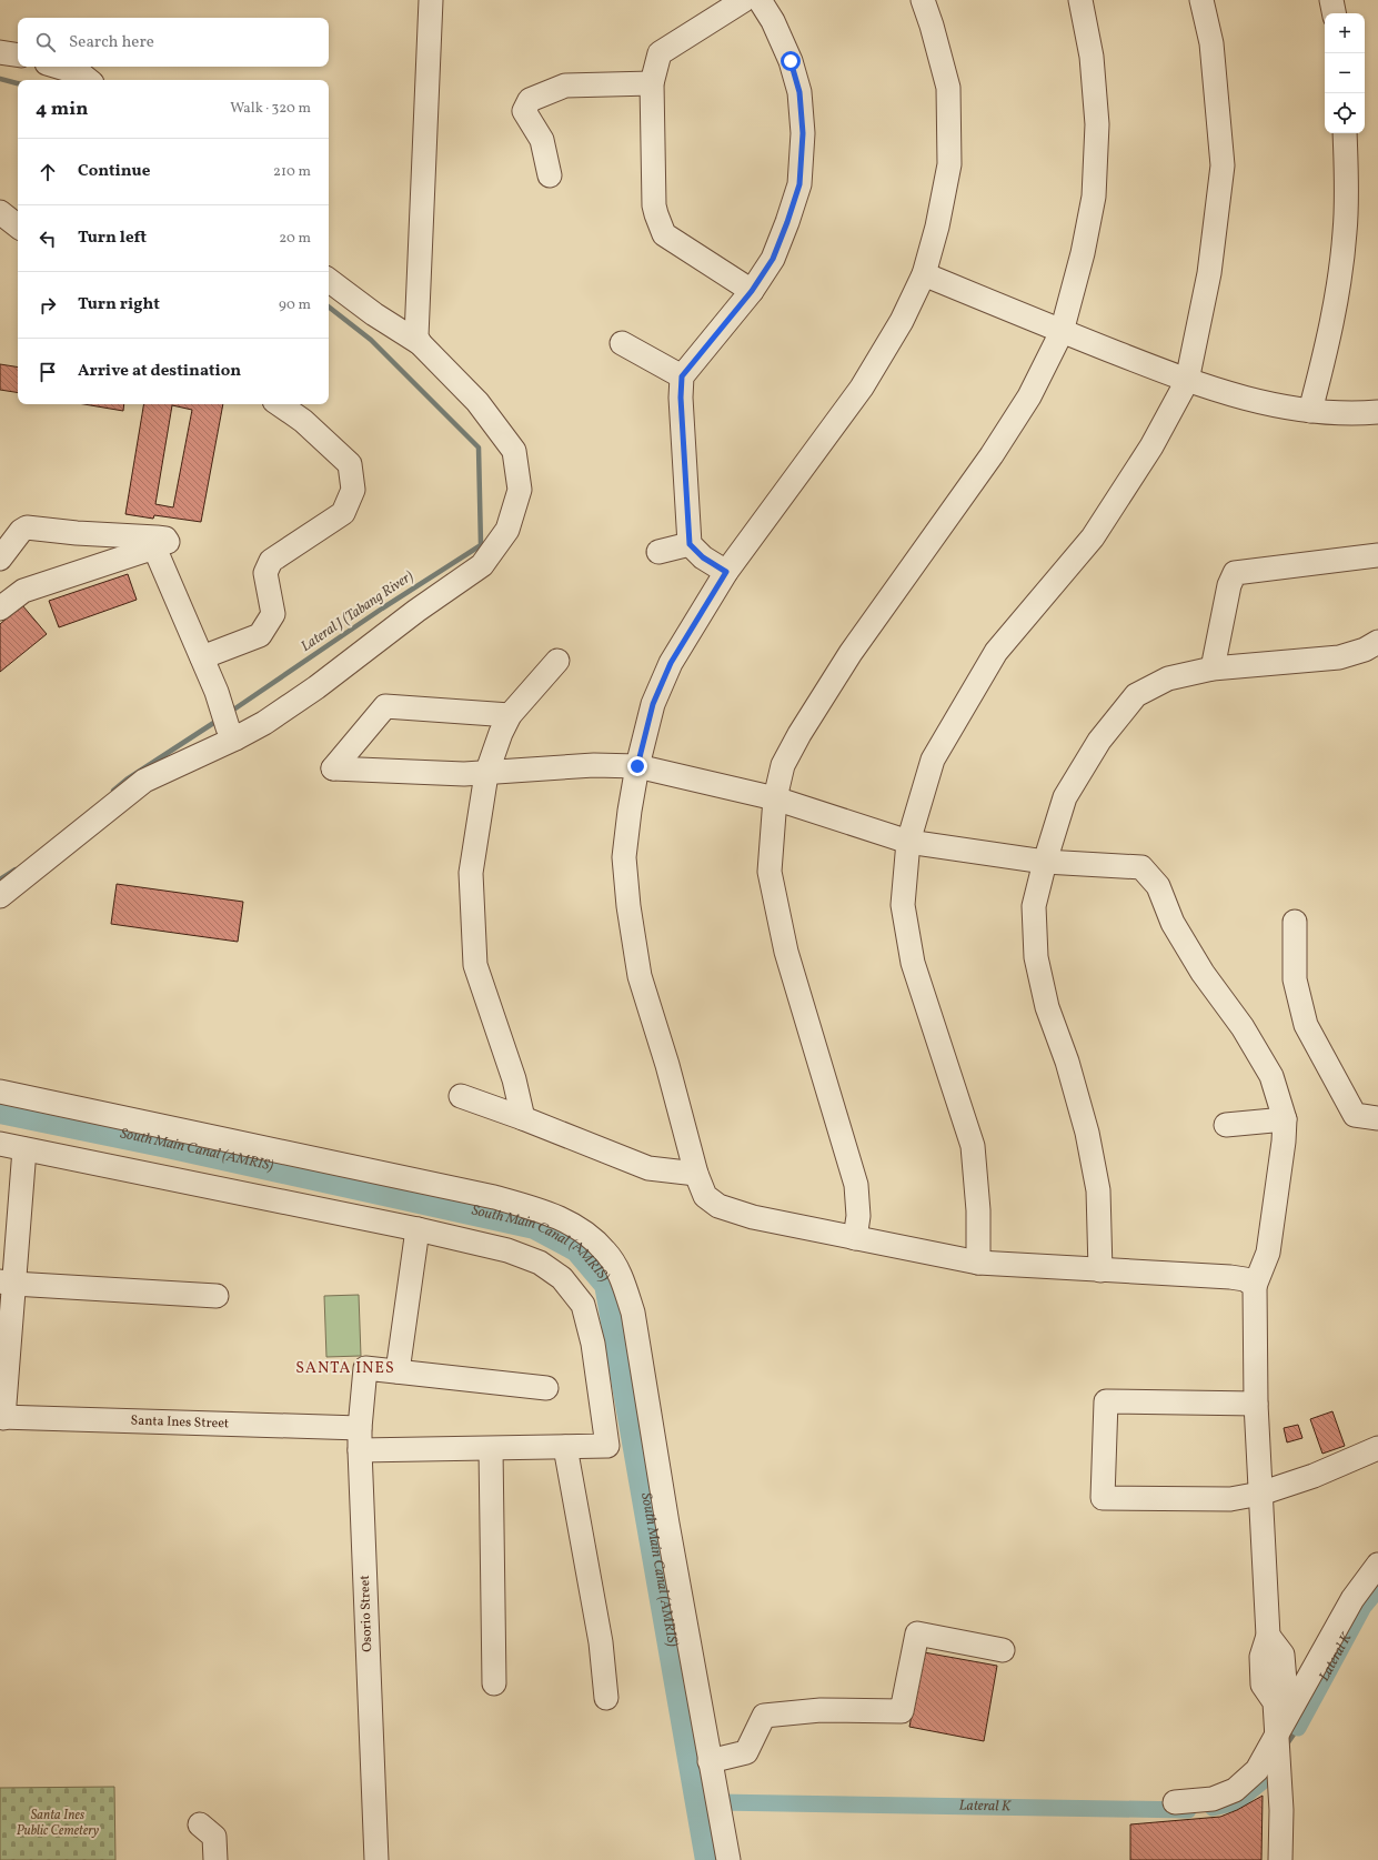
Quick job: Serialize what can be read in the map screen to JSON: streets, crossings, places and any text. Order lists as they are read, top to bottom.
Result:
{
  "streets": {
    "street": ["Santa Ines Street", "Osorio Street"]
  },
  "crossings": [
    ["Santa Ines Street", "Osorio Street"]
  ],
  "districts": ["SANTA INES"],
  "water": ["Lateral J (Tabang River)", "South Main Canal (AMRIS)", "Lateral K"],
  "parks": ["Santa Ines Public Cemetery"],
  "page": {
    "map_buttons": ["+", "−"],
    "search": "Search here",
    "heading": ["4 min", "Walk · 320 m"],
    "list": [
      ["Continue", "210 m"],
      ["Turn left", "20 m"],
      ["Turn right", "90 m"],
      "Arrive at destination"
    ]
  }
}
